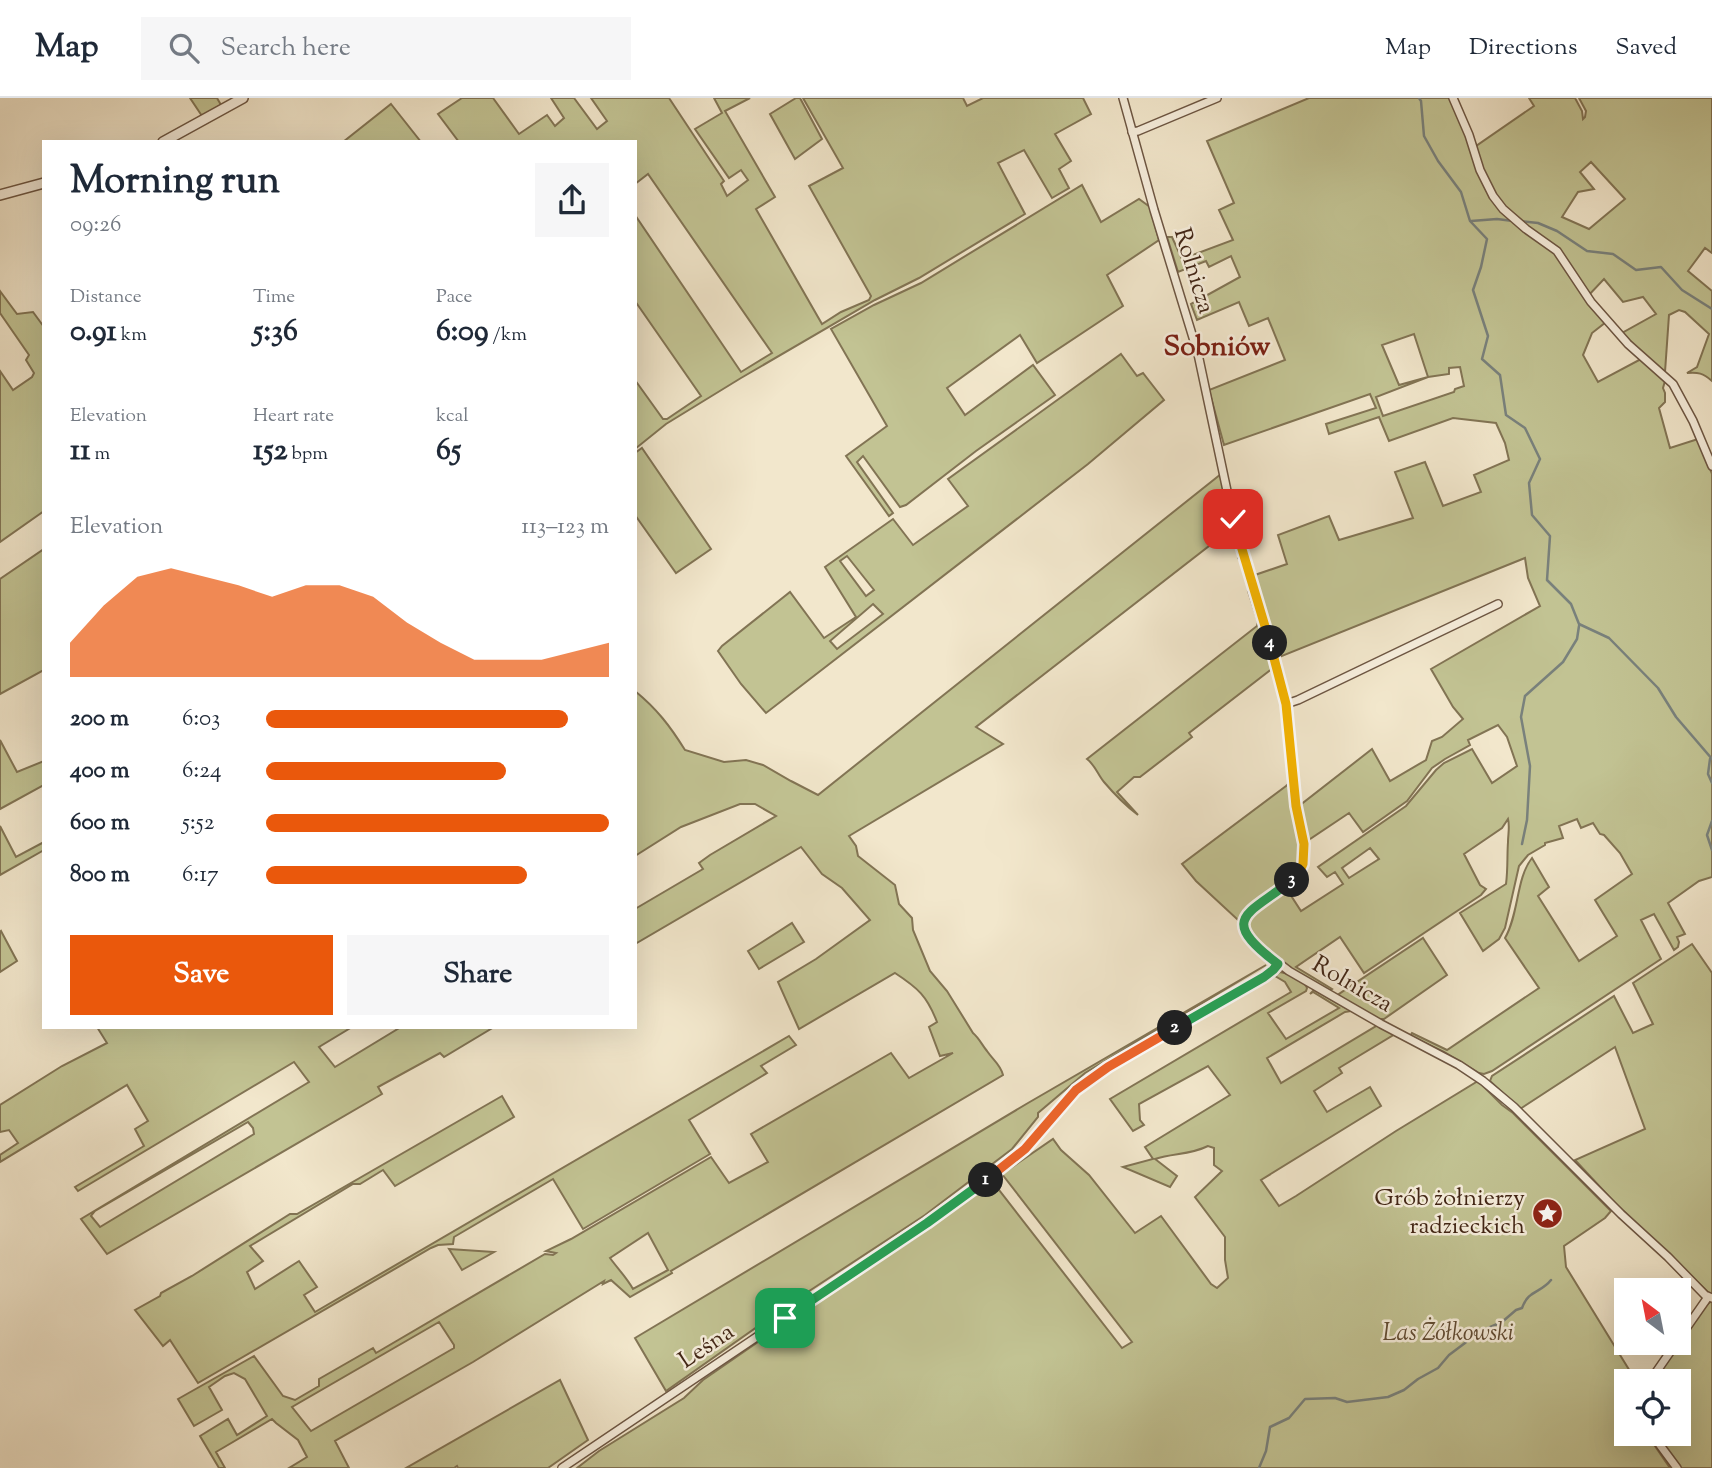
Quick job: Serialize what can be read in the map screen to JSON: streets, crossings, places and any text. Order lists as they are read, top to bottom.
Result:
{
  "streets": {
    "street": ["Rolnicza", "Leśna"]
  },
  "crossings": [
    ["Rolnicza", "Leśna"]
  ],
  "districts": ["Sobniów"],
  "parks": ["Las Żółkowski"],
  "places": {
    "place": ["Grób żołnierzy radzieckich"]
  },
  "north": "top left",
  "page": {
    "header": "Map",
    "search": "Search here",
    "nav": ["Map", "Directions", "Saved"],
    "heading": ["Morning run", "09:26"],
    "stats": [
      ["Distance", "0.91 km"],
      ["Time", "5:36"],
      ["Pace", "6:09 /km"],
      ["Elevation", "11 m"],
      ["Heart rate", "152 bpm"],
      ["kcal", "65"]
    ],
    "chart": ["Elevation", "113–123 m"],
    "pins": [
      "4",
      "3",
      "2",
      "1"
    ],
    "list": [
      {
        "name": "200 m",
        "note": "6:03"
      },
      {
        "name": "400 m",
        "note": "6:24"
      },
      {
        "name": "600 m",
        "note": "5:52"
      },
      {
        "name": "800 m",
        "note": "6:17"
      }
    ],
    "buttons": ["Save", "Share"]
  }
}
